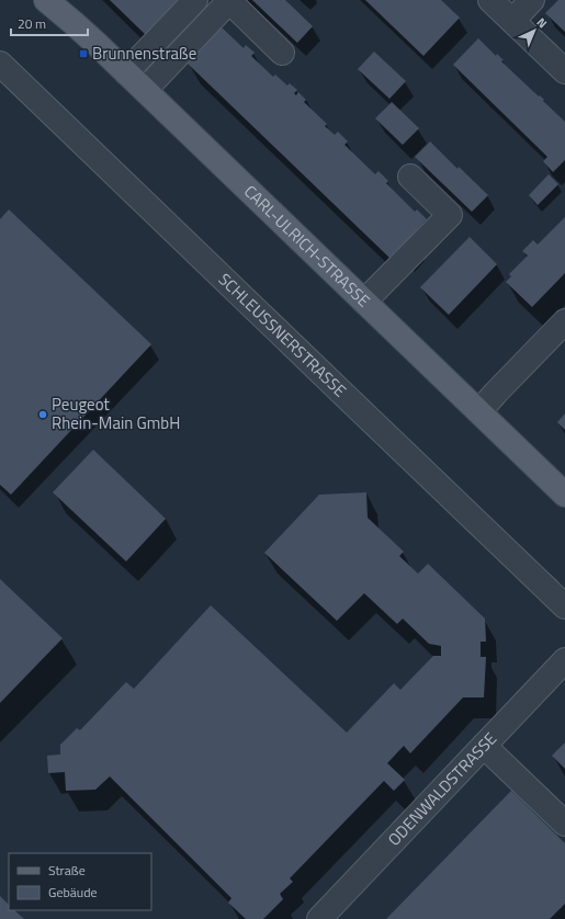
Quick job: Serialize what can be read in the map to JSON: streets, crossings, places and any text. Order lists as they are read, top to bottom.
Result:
{
  "streets": {
    "main road": ["CARL-ULRICH-STRASSE"],
    "street": ["SCHLEUSSNERSTRASSE", "ODENWALDSTRASSE"]
  },
  "places": {
    "transit": ["Brunnenstraße"],
    "other": ["Peugeot Rhein-Main GmbH"]
  },
  "legend": ["Straße", "Gebäude"],
  "scale_bar": "20 m",
  "north": "top right"
}
